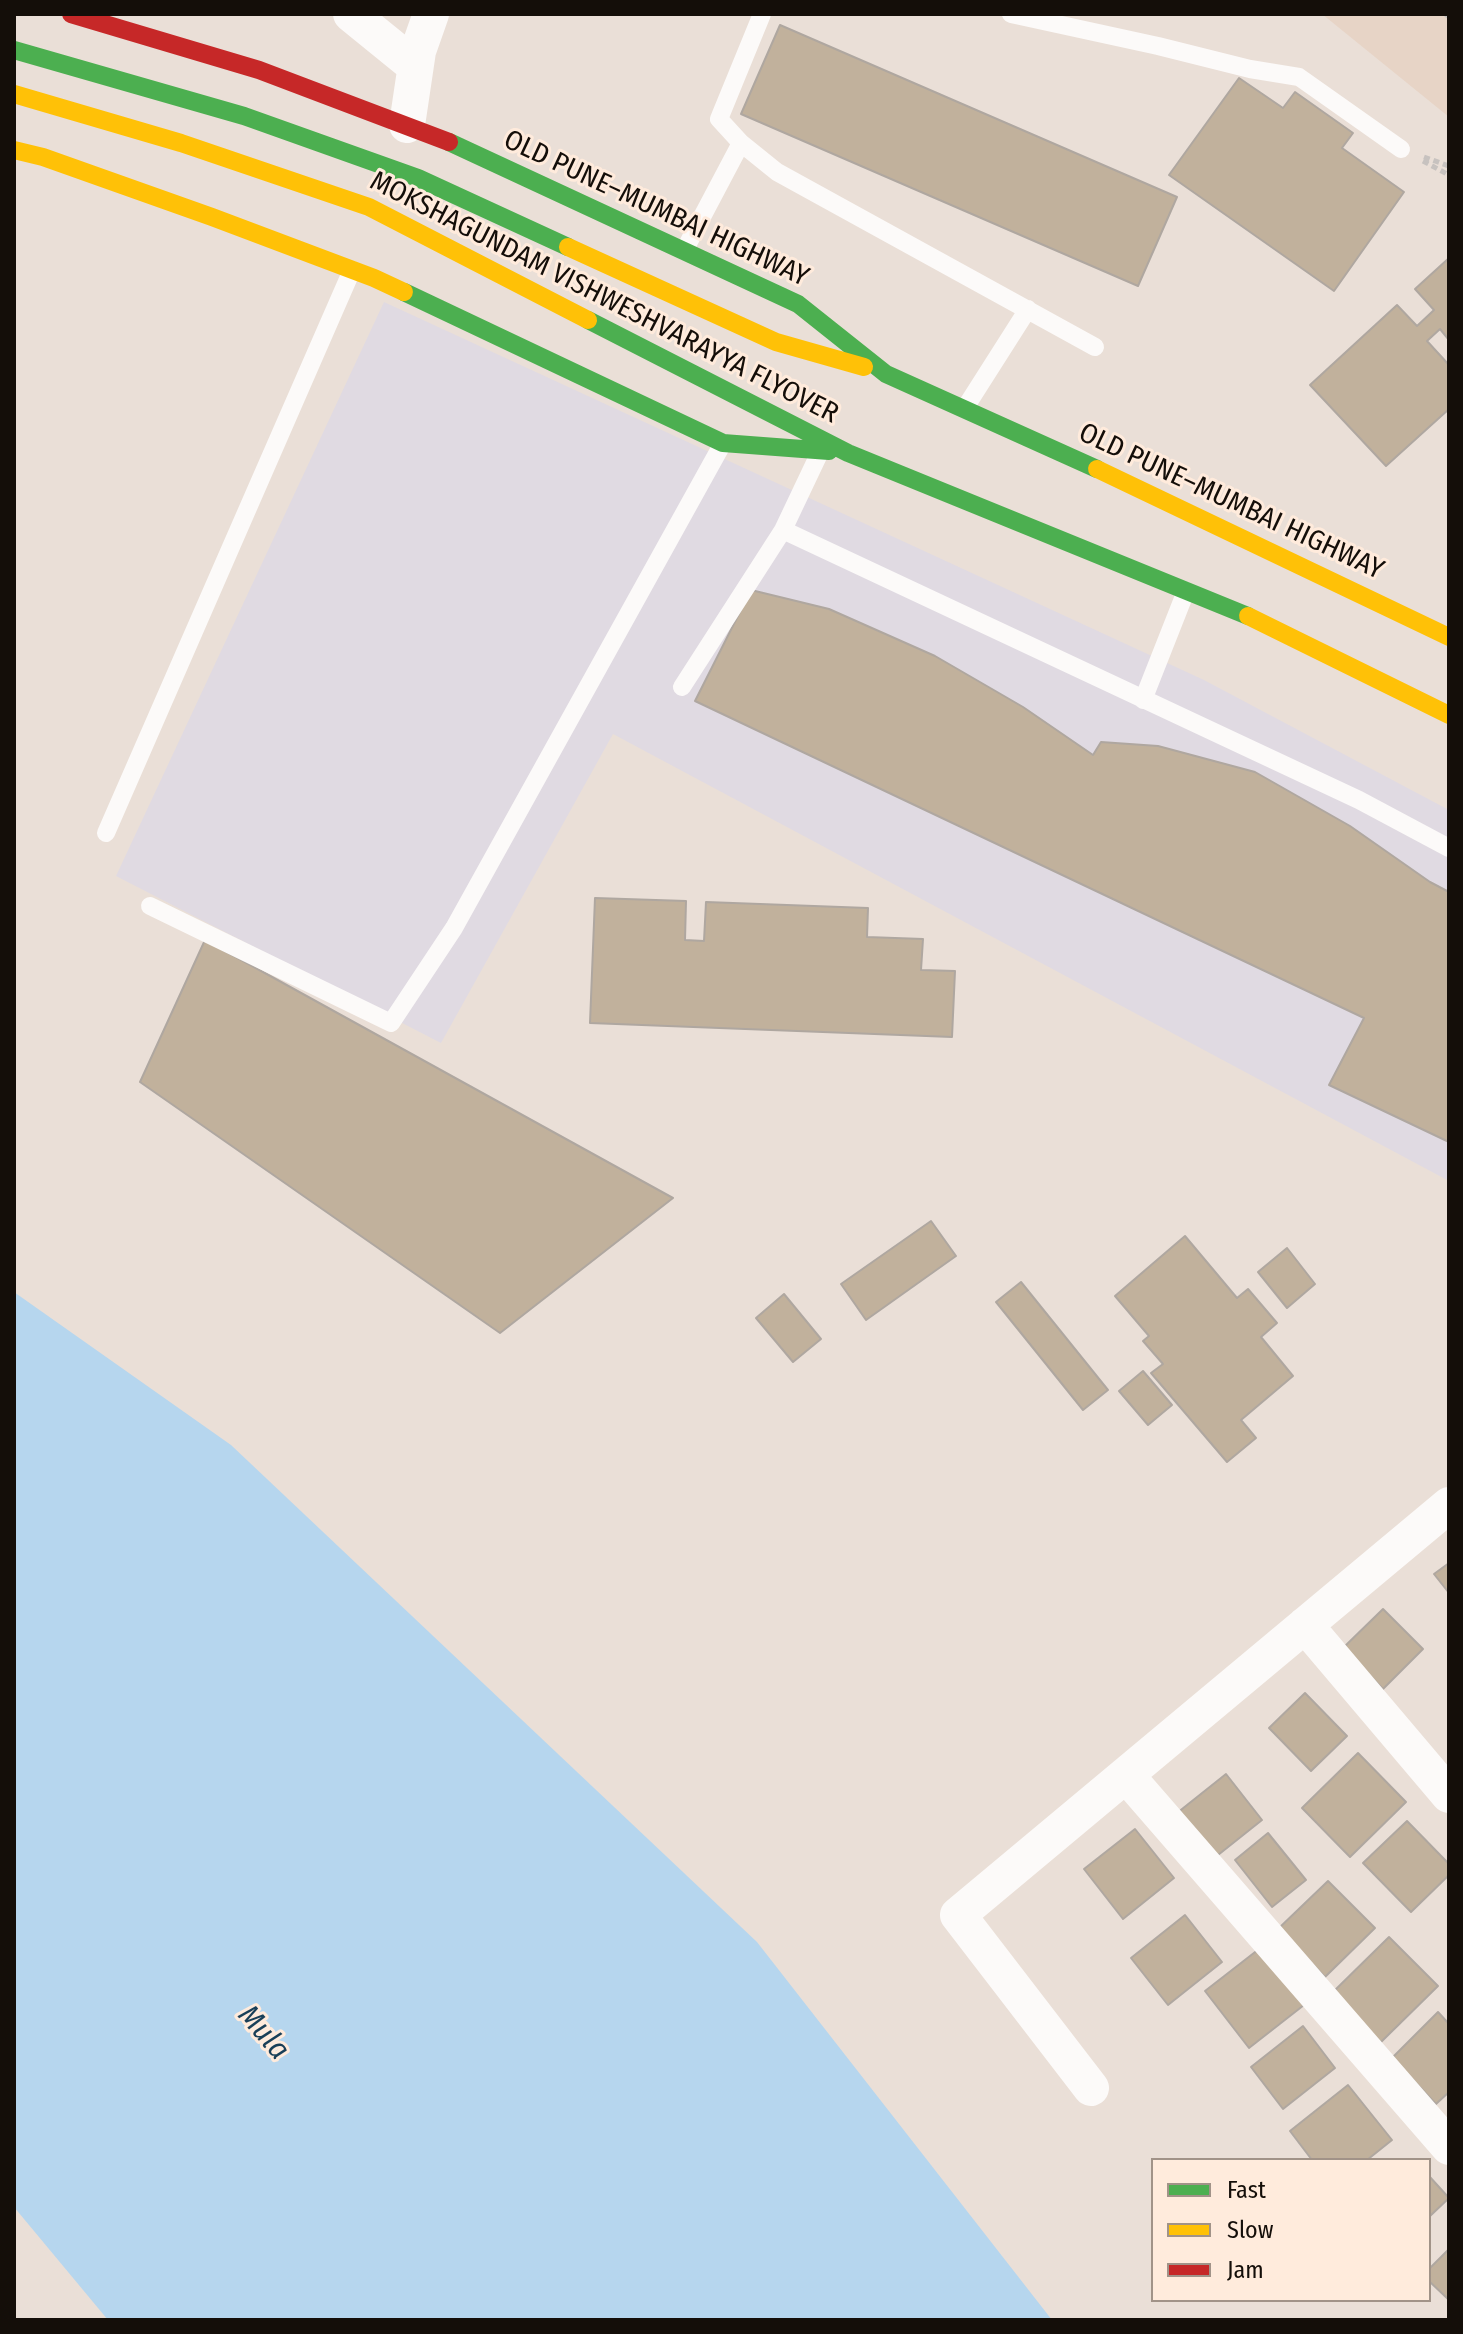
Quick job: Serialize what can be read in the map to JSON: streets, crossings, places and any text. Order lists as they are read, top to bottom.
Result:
{
  "streets": {
    "highway": ["OLD PUNE–MUMBAI HIGHWAY", "MOKSHAGUNDAM VISHWESHVARAYYA FLYOVER"]
  },
  "crossings": [
    ["OLD PUNE–MUMBAI HIGHWAY", "MOKSHAGUNDAM VISHWESHVARAYYA FLYOVER"]
  ],
  "water": ["Mula"],
  "legend": ["Fast", "Slow", "Jam"]
}
